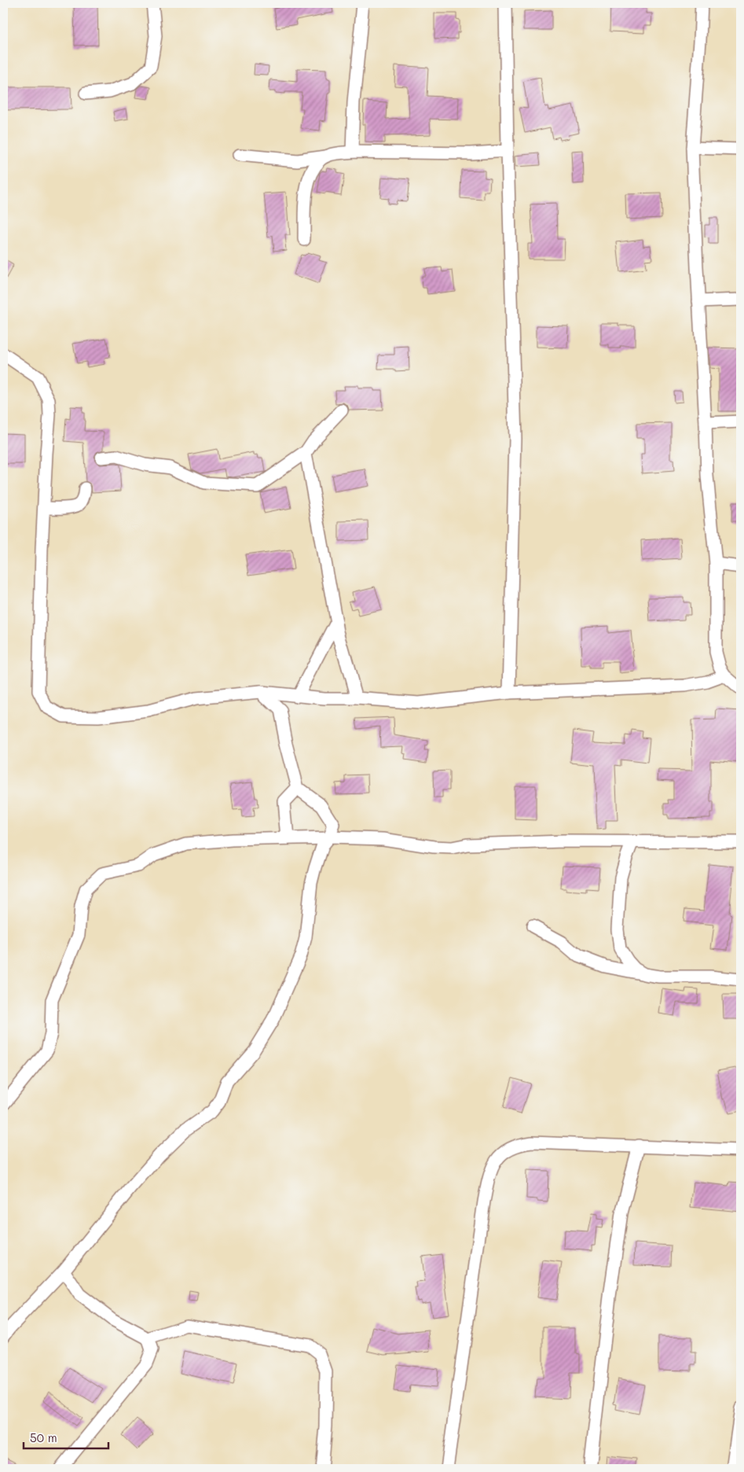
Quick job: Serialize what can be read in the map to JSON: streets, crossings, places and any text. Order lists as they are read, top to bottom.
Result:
{
  "scale_bar": "50 m"
}
